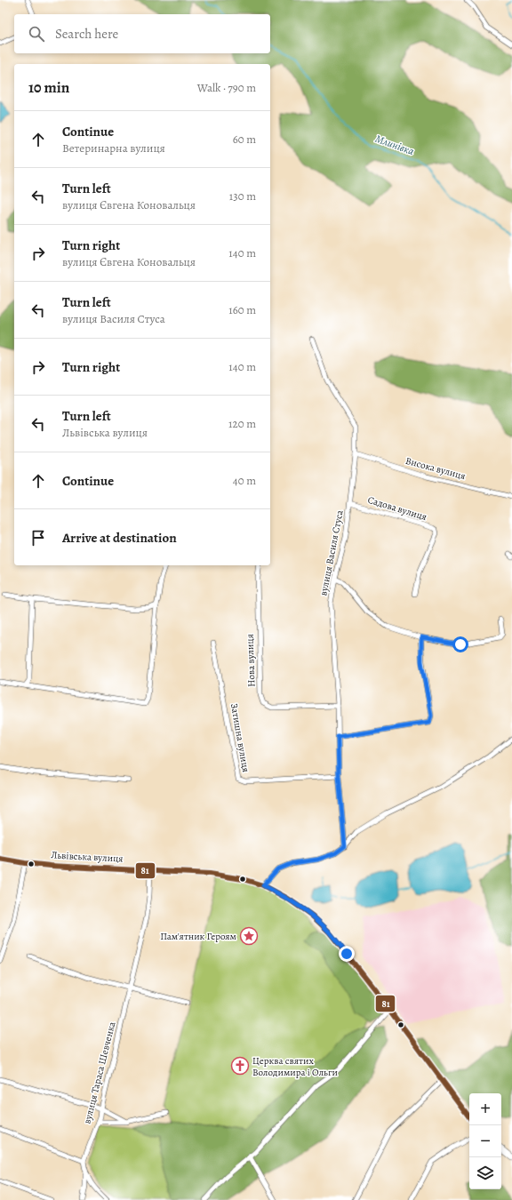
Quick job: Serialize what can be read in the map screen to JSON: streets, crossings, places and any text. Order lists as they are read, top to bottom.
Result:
{
  "streets": {
    "main road": ["Львівська вулиця"],
    "street": [
      "Висока вулиця",
      "Садова вулиця",
      "вулиця Василя Стуса",
      "Нова вулиця",
      "Затишна вулиця",
      "вулиця Тараса Шевченка"
    ]
  },
  "crossings": [
    ["Висока вулиця", "вулиця Василя Стуса"],
    ["Садова вулиця", "вулиця Василя Стуса"],
    ["вулиця Василя Стуса", "Нова вулиця"],
    ["вулиця Василя Стуса", "Затишна вулиця"],
    ["Львівська вулиця", "вулиця Тараса Шевченка"]
  ],
  "water": ["Млинівка"],
  "places": {
    "place": ["Пам'ятник Героям"],
    "church": ["Церква святих Володимира і Ольги"]
  },
  "lines": ["transit line 81"],
  "page": {
    "search": "Search here",
    "heading": ["10 min", "Walk · 790 m"],
    "list": [
      ["Continue", "Ветеринарна вулиця", "60 m"],
      ["Turn left", "вулиця Євгена Коновальця", "130 m"],
      ["Turn right", "вулиця Євгена Коновальця", "140 m"],
      ["Turn left", "вулиця Василя Стуса", "160 m"],
      ["Turn right", "140 m"],
      ["Turn left", "Львівська вулиця", "120 m"],
      ["Continue", "40 m"],
      "Arrive at destination"
    ],
    "map_buttons": ["+", "−"]
  }
}
